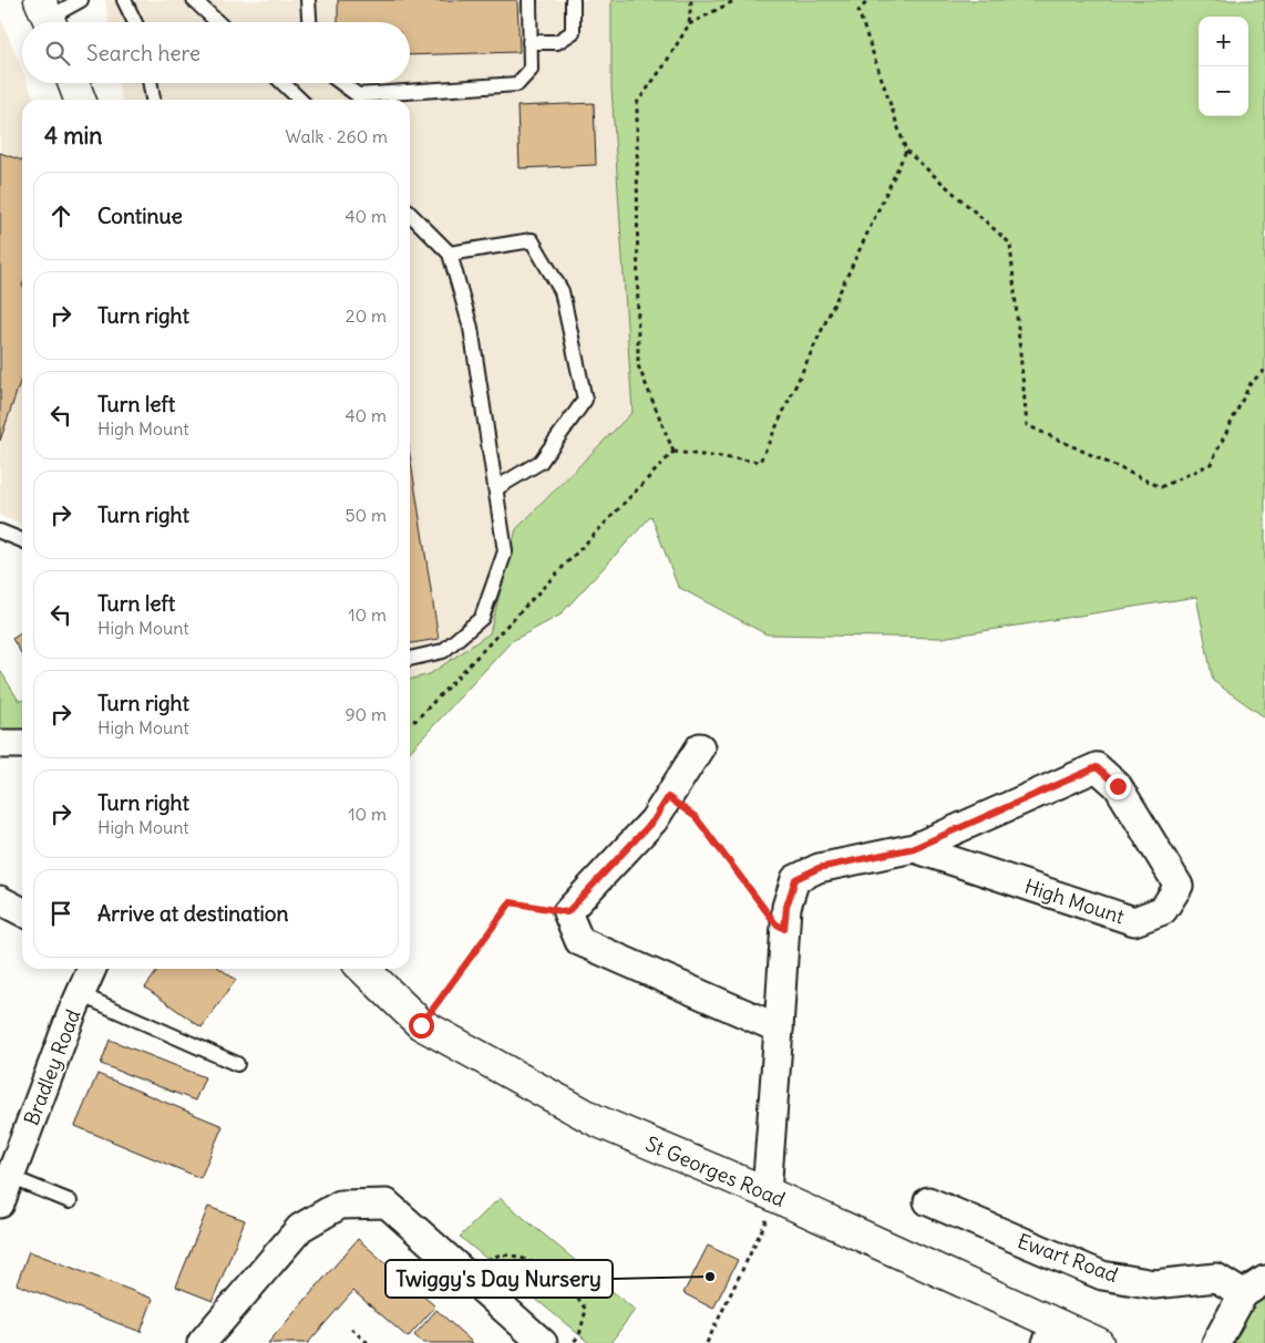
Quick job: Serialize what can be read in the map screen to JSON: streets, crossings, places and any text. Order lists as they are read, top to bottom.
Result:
{
  "streets": {
    "street": [
      "High Mount",
      "Bradley Road",
      "St Georges Road",
      "Ewart Road"
    ]
  },
  "crossings": [
    ["High Mount", "St Georges Road"]
  ],
  "places": ["Twiggy's Day Nursery"],
  "page": {
    "map_buttons": ["+", "−"],
    "search": "Search here",
    "heading": ["4 min", "Walk · 260 m"],
    "list": [
      ["Continue", "40 m"],
      ["Turn right", "20 m"],
      ["Turn left", "High Mount", "40 m"],
      ["Turn right", "50 m"],
      ["Turn left", "High Mount", "10 m"],
      ["Turn right", "High Mount", "90 m"],
      ["Turn right", "High Mount", "10 m"],
      "Arrive at destination"
    ]
  }
}
